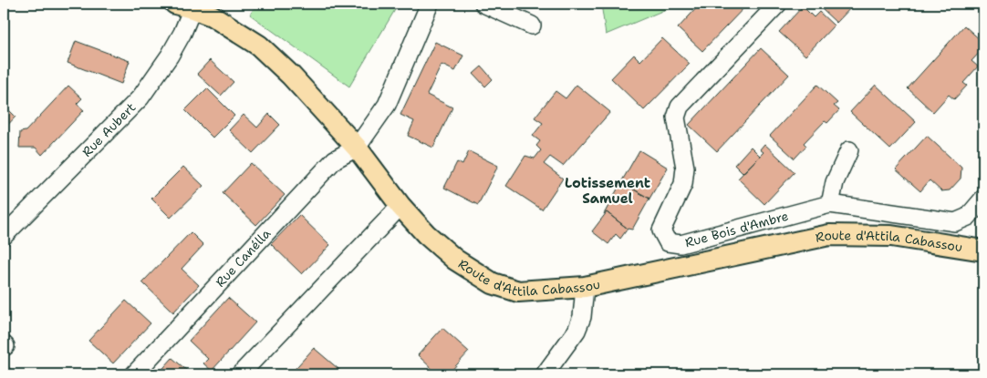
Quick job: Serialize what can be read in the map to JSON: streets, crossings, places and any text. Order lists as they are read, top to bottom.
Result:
{
  "streets": {
    "main road": ["Route d'Attila Cabassou"],
    "street": ["Rue Aubert", "Rue Bois d'Ambre", "Rue Canélla"]
  },
  "crossings": [
    ["Rue Aubert", "Route d'Attila Cabassou"],
    ["Route d'Attila Cabassou", "Rue Canélla"]
  ],
  "districts": ["Lotissement Samuel"]
}
